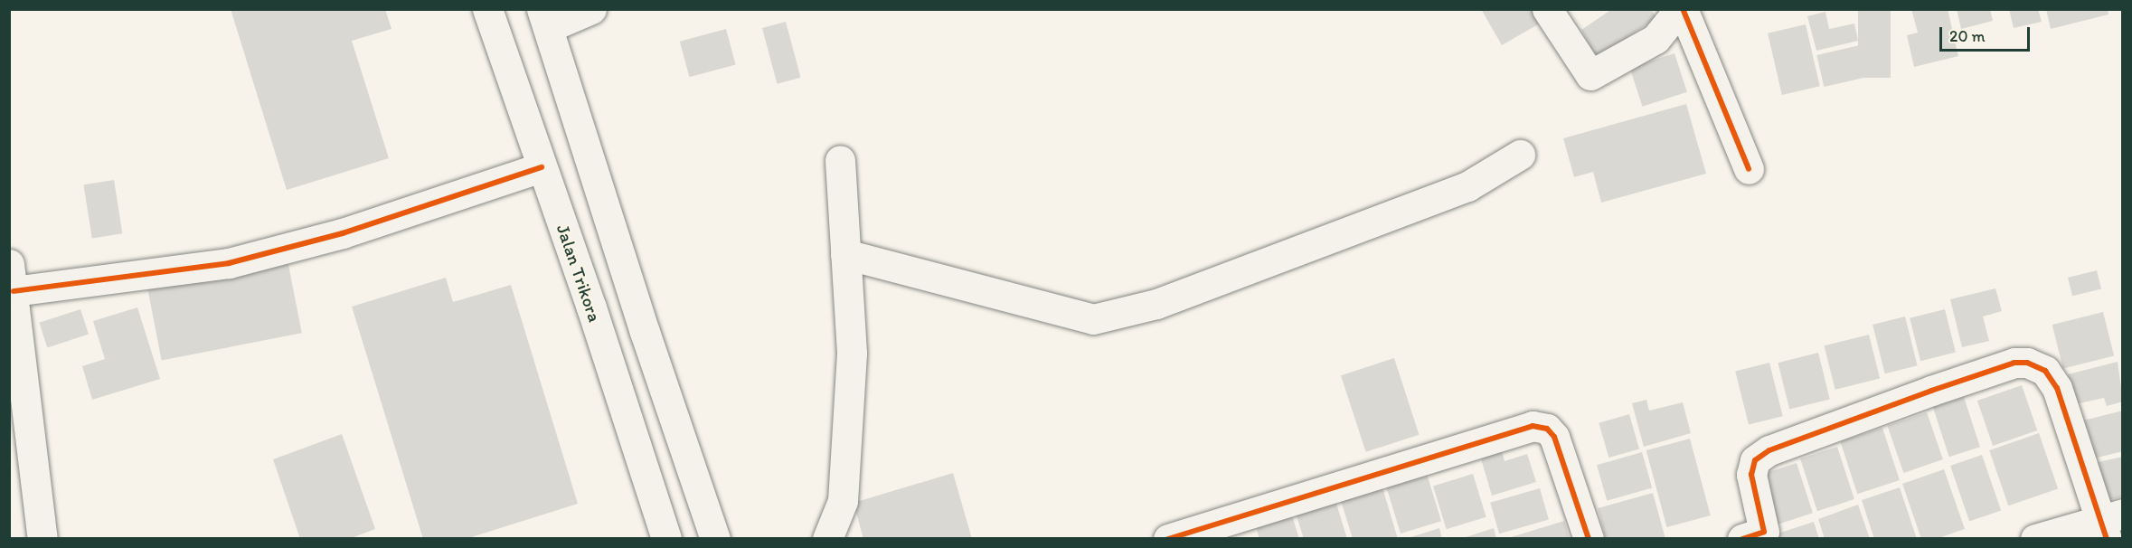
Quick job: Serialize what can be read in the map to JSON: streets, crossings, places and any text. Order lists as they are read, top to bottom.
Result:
{
  "streets": {
    "street": ["Jalan Trikora"]
  },
  "scale_bar": "20 m"
}
